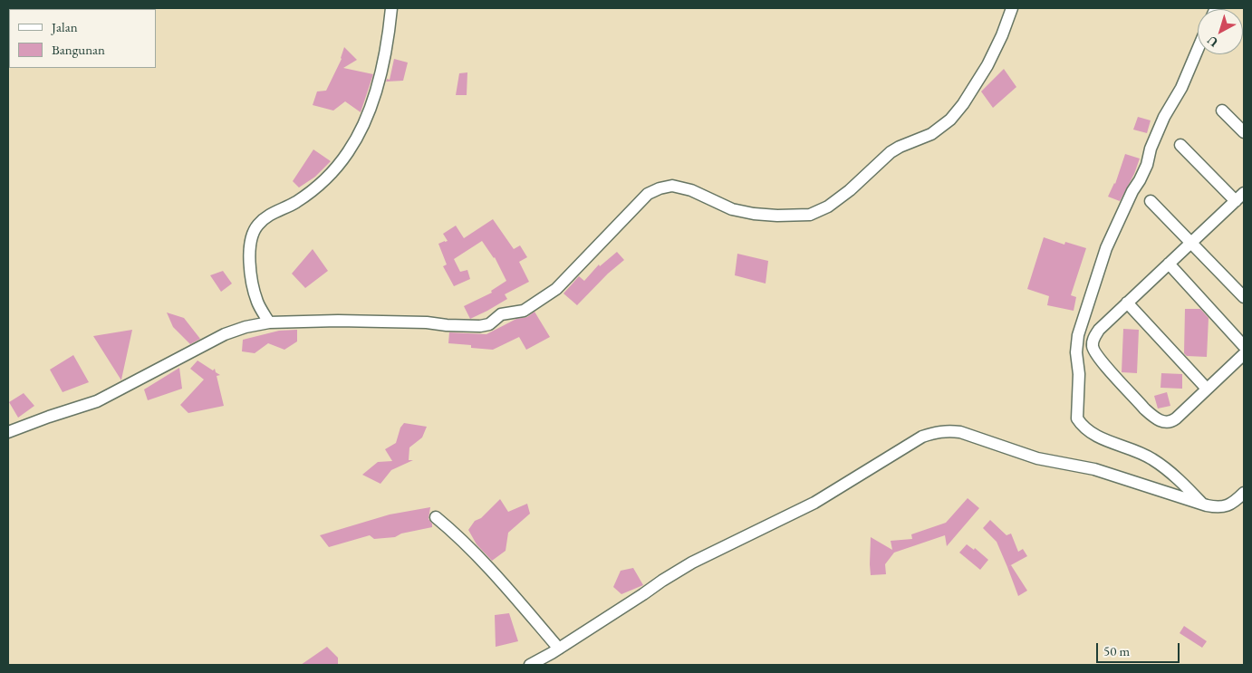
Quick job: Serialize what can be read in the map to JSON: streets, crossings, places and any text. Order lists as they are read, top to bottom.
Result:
{
  "legend": ["Jalan", "Bangunan"],
  "scale_bar": "50 m",
  "north": "bottom left"
}
